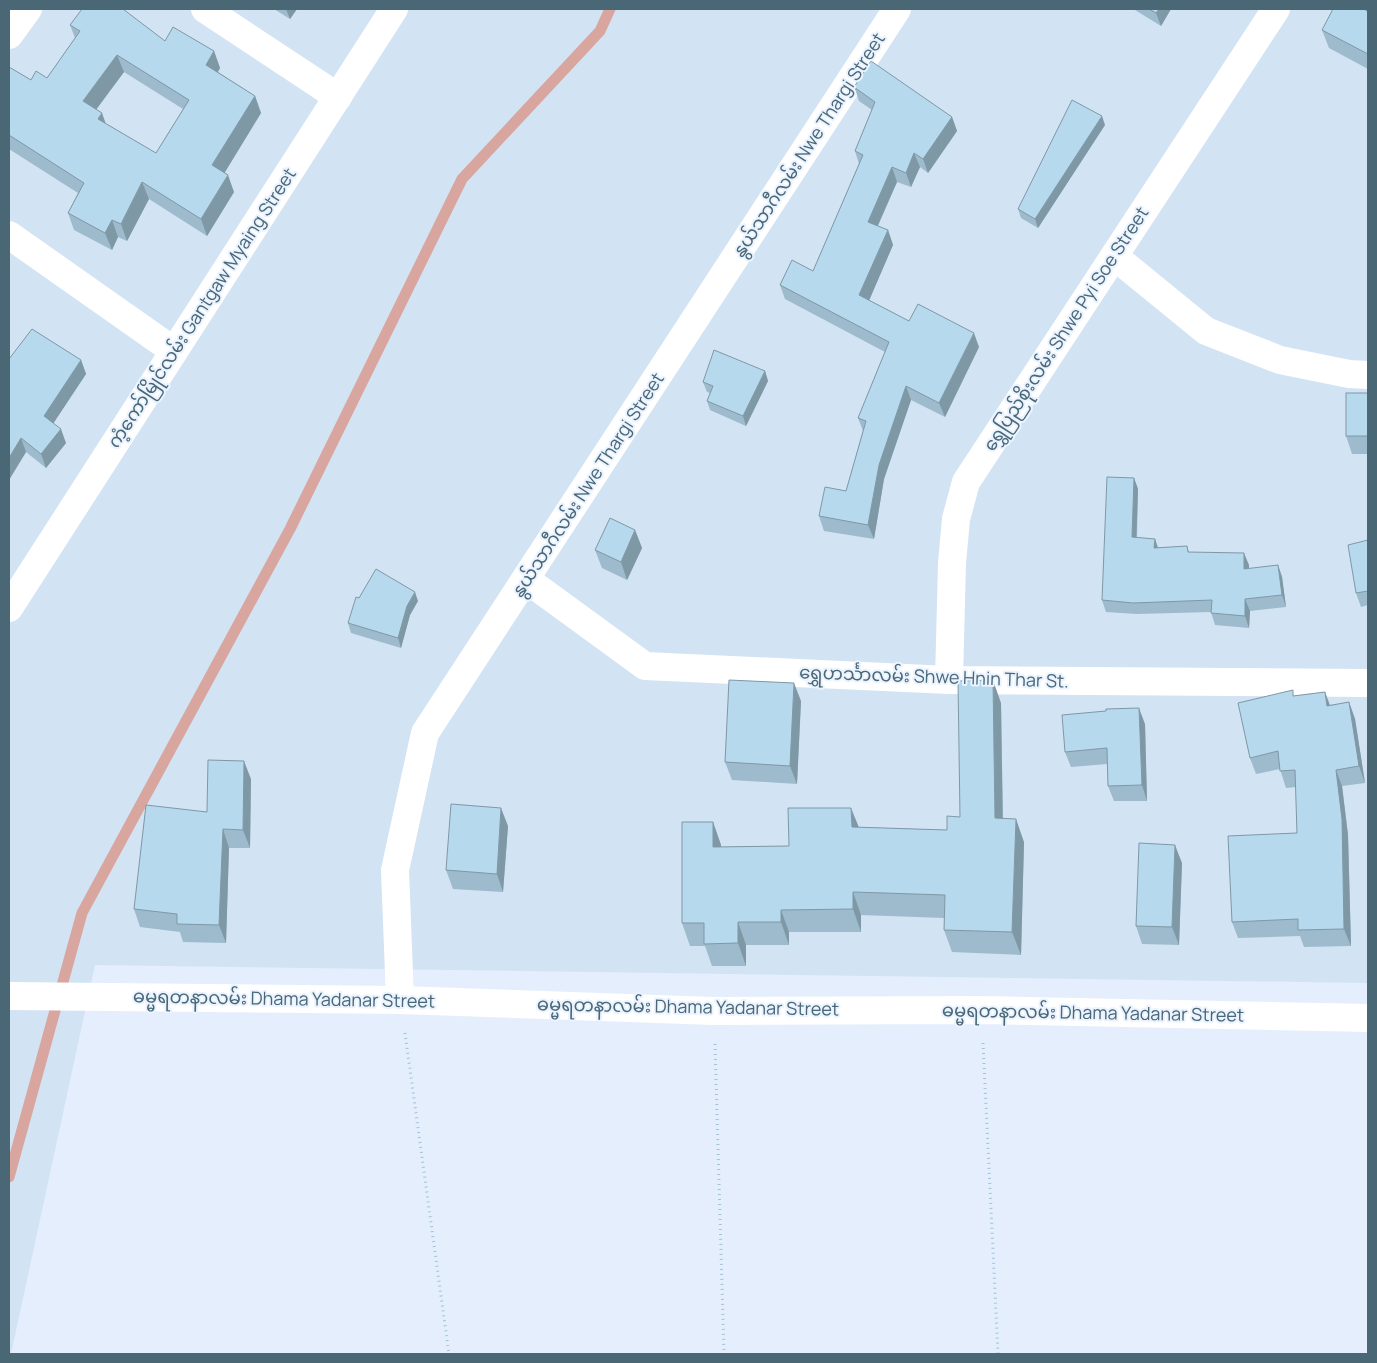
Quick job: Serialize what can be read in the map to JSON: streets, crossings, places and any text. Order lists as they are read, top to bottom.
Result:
{
  "streets": {
    "street": [
      "နွယ်သာဂီလမ်း Nwe Thargi Street",
      "ကံ့ကော်မြိုင်လမ်း Gantgaw Myaing Street",
      "ရွှေပြည်စိုးလမ်း Shwe Pyi Soe Street",
      "ရွှေဟင်္သာလမ်း Shwe Hnin Thar St.",
      "ဓမ္မရတနာလမ်း Dhama Yadanar Street"
    ]
  },
  "crossings": [
    ["နွယ်သာဂီလမ်း Nwe Thargi Street", "ရွှေဟင်္သာလမ်း Shwe Hnin Thar St."],
    ["နွယ်သာဂီလမ်း Nwe Thargi Street", "ဓမ္မရတနာလမ်း Dhama Yadanar Street"],
    ["ရွှေပြည်စိုးလမ်း Shwe Pyi Soe Street", "ရွှေဟင်္သာလမ်း Shwe Hnin Thar St."]
  ]
}
